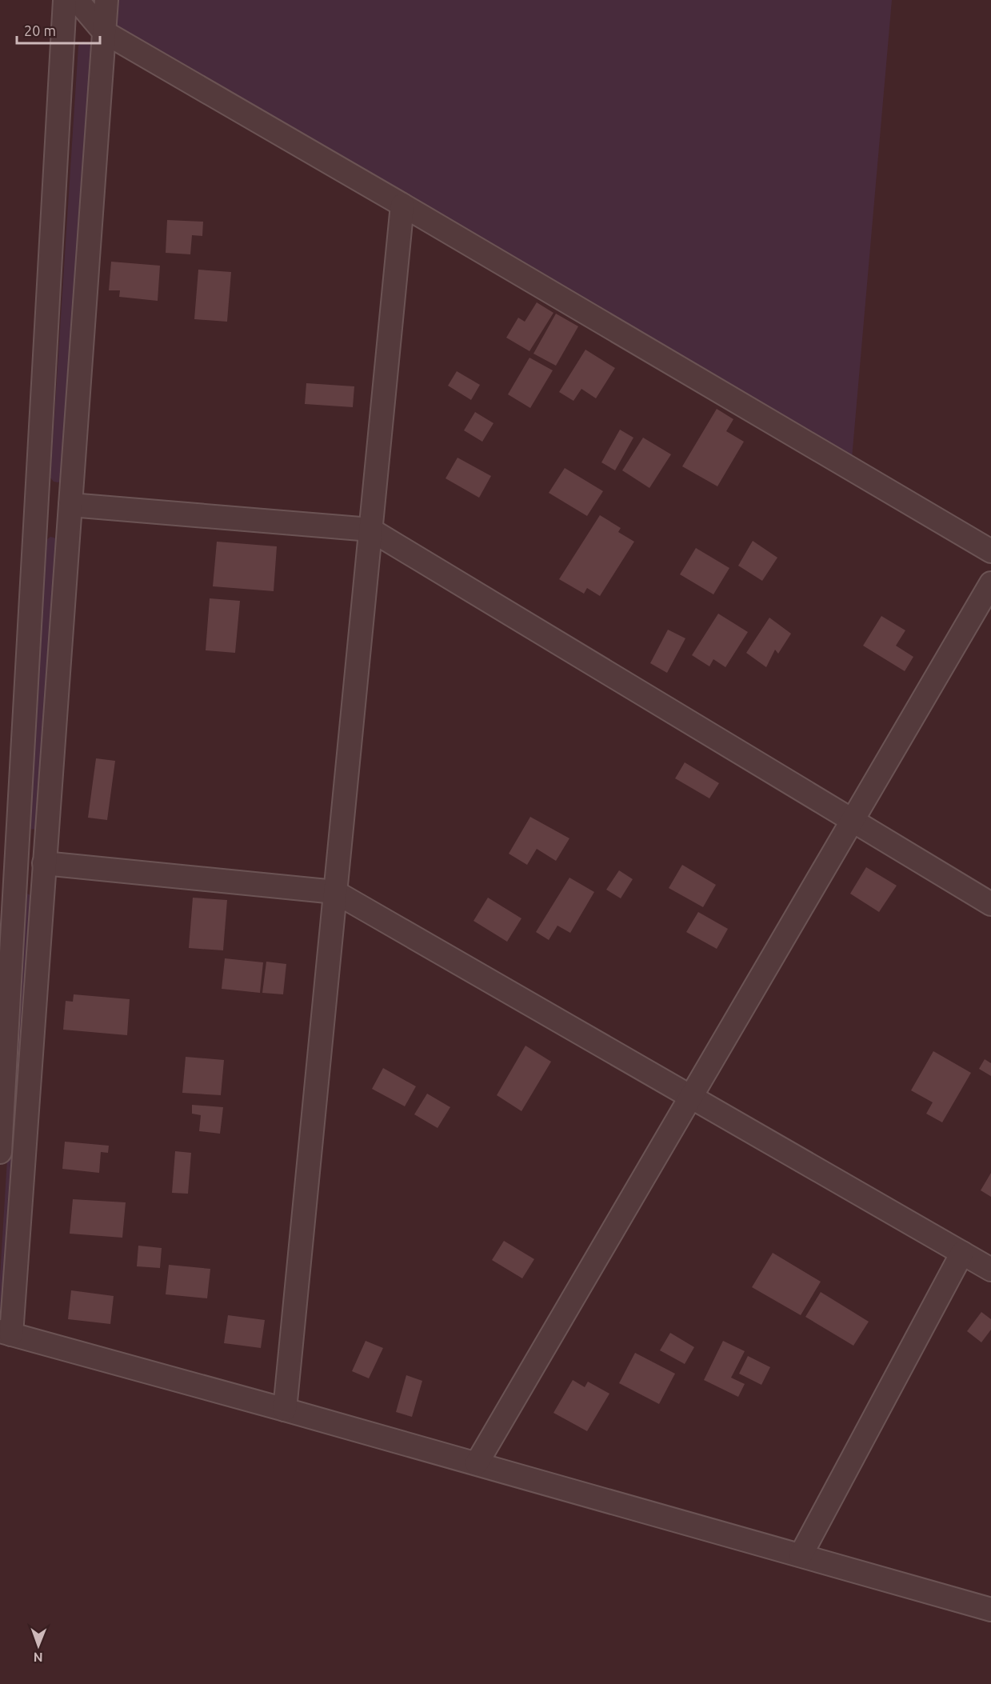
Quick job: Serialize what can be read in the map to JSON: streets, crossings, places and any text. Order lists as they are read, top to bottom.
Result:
{
  "scale_bar": "20 m",
  "north": "bottom"
}
